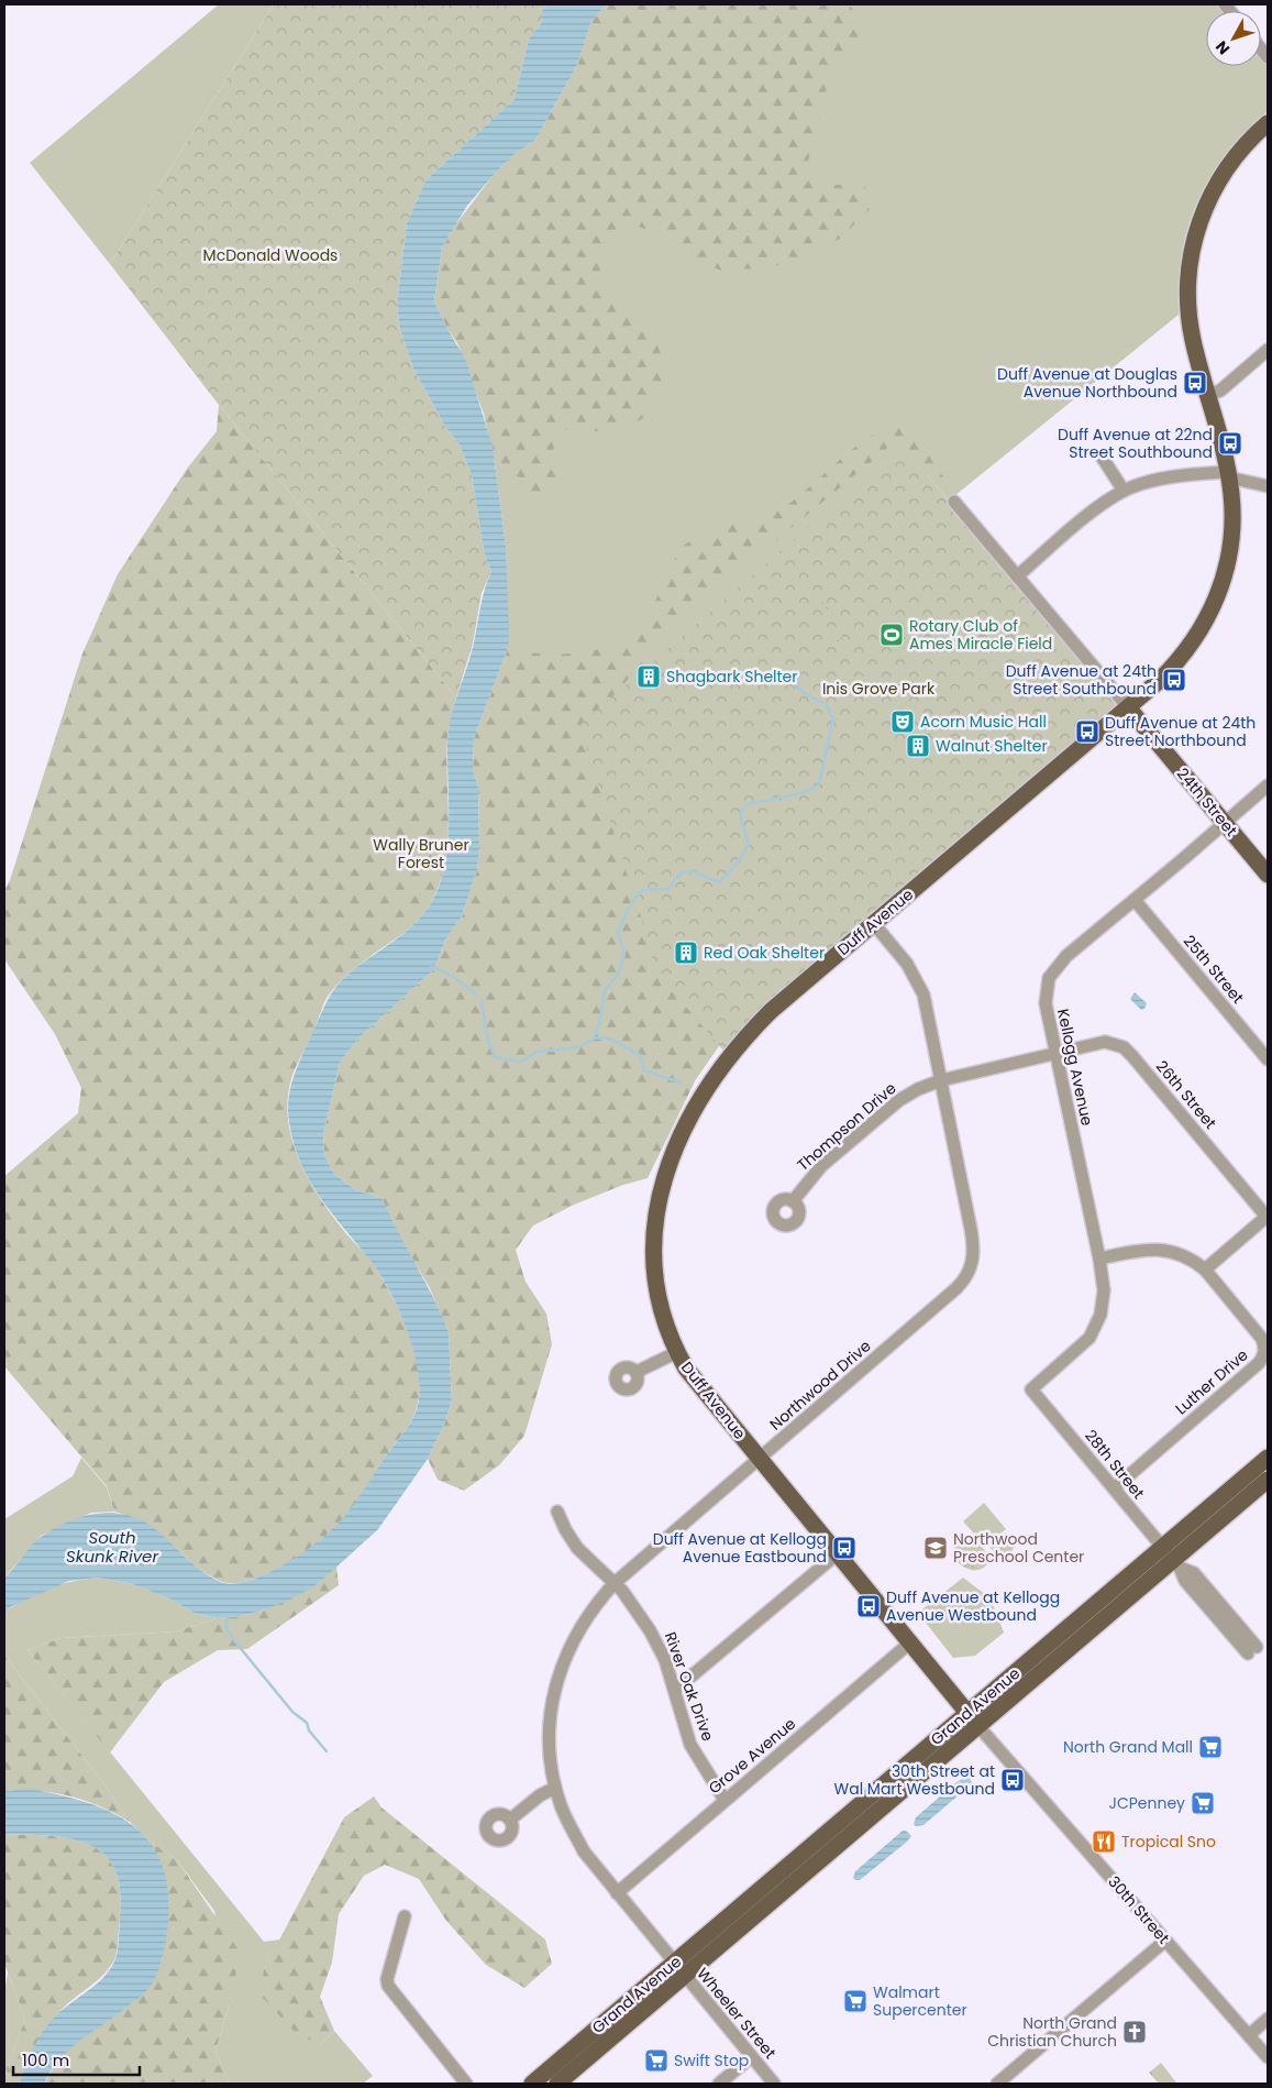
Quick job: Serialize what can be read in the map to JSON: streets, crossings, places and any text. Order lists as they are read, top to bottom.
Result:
{
  "streets": {
    "main road": ["24th Street", "Duff Avenue", "Grand Avenue"],
    "street": [
      "25th Street",
      "Kellogg Avenue",
      "26th Street",
      "Thompson Drive",
      "Luther Drive",
      "Northwood Drive",
      "28th Street",
      "River Oak Drive",
      "Grove Avenue",
      "30th Street",
      "Wheeler Street"
    ]
  },
  "crossings": [
    ["24th Street", "Duff Avenue"],
    ["24th Street", "Kellogg Avenue"],
    ["Duff Avenue", "Northwood Drive"],
    ["Duff Avenue", "Grand Avenue"],
    ["Duff Avenue", "Grove Avenue"],
    ["Duff Avenue", "30th Street"],
    ["25th Street", "Kellogg Avenue"],
    ["Kellogg Avenue", "26th Street"],
    ["Kellogg Avenue", "Thompson Drive"],
    ["Kellogg Avenue", "Luther Drive"],
    ["Kellogg Avenue", "28th Street"],
    ["26th Street", "Thompson Drive"],
    ["Thompson Drive", "Northwood Drive"],
    ["Luther Drive", "28th Street"],
    ["Northwood Drive", "River Oak Drive"],
    ["Northwood Drive", "Grand Avenue"],
    ["Northwood Drive", "Grove Avenue"],
    ["Northwood Drive", "Wheeler Street"],
    ["28th Street", "Grand Avenue"],
    ["River Oak Drive", "Grove Avenue"],
    ["Grand Avenue", "30th Street"],
    ["Grand Avenue", "Wheeler Street"]
  ],
  "water": ["South Skunk River"],
  "parks": ["McDonald Woods", "Inis Grove Park", "Wally Bruner Forest"],
  "places": {
    "bus stop": [
      "Duff Avenue at Douglas Avenue Northbound",
      "Duff Avenue at 22nd Street Southbound",
      "Duff Avenue at 24th Street Southbound",
      "Duff Avenue at 24th Street Northbound",
      "Duff Avenue at Kellogg Avenue Eastbound",
      "Duff Avenue at Kellogg Avenue Westbound",
      "30th Street at Wal Mart Westbound"
    ],
    "sports": ["Rotary Club of Ames Miracle Field"],
    "building": ["Shagbark Shelter", "Walnut Shelter", "Red Oak Shelter"],
    "theatre": ["Acorn Music Hall"],
    "school or university": ["Northwood Preschool Center"],
    "supermarket": [
      "North Grand Mall",
      "JCPenney",
      "Walmart Supercenter",
      "Swift Stop"
    ],
    "restaurant": ["Tropical Sno"],
    "church": ["North Grand Christian Church"]
  },
  "scale_bar": "100 m",
  "north": "bottom left"
}
